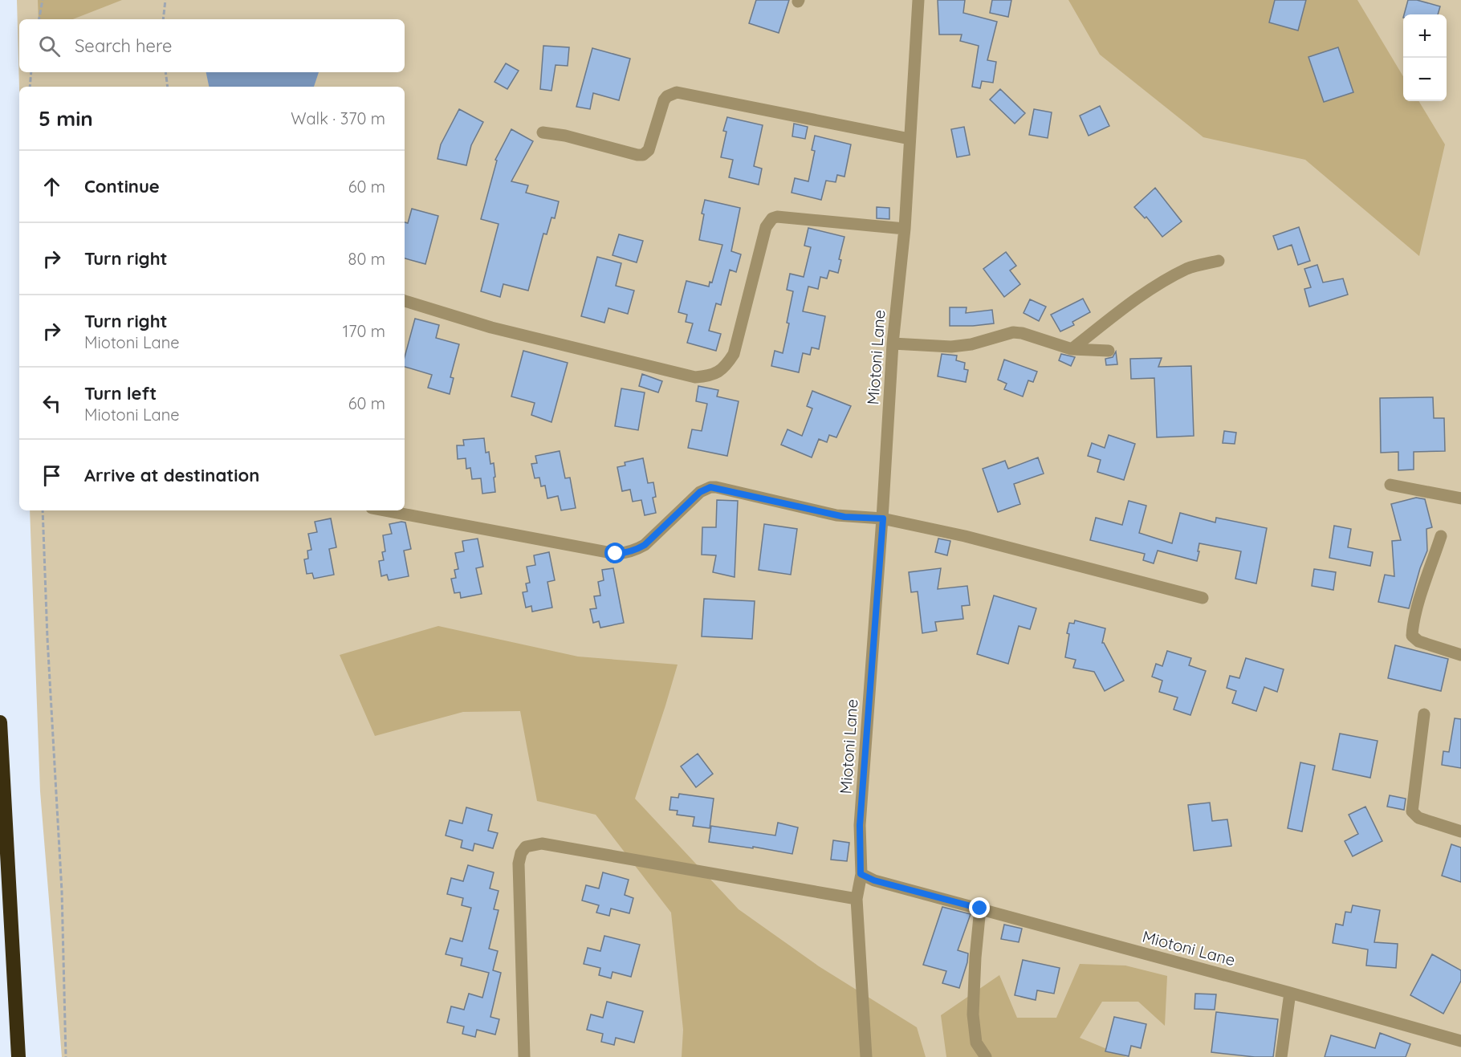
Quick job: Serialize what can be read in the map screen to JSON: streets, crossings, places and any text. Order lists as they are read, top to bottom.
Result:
{
  "streets": {
    "street": ["Miotoni Lane"]
  },
  "page": {
    "map_buttons": ["+", "−"],
    "search": "Search here",
    "heading": ["5 min", "Walk · 370 m"],
    "list": [
      ["Continue", "60 m"],
      ["Turn right", "80 m"],
      ["Turn right", "Miotoni Lane", "170 m"],
      ["Turn left", "Miotoni Lane", "60 m"],
      "Arrive at destination"
    ]
  }
}
